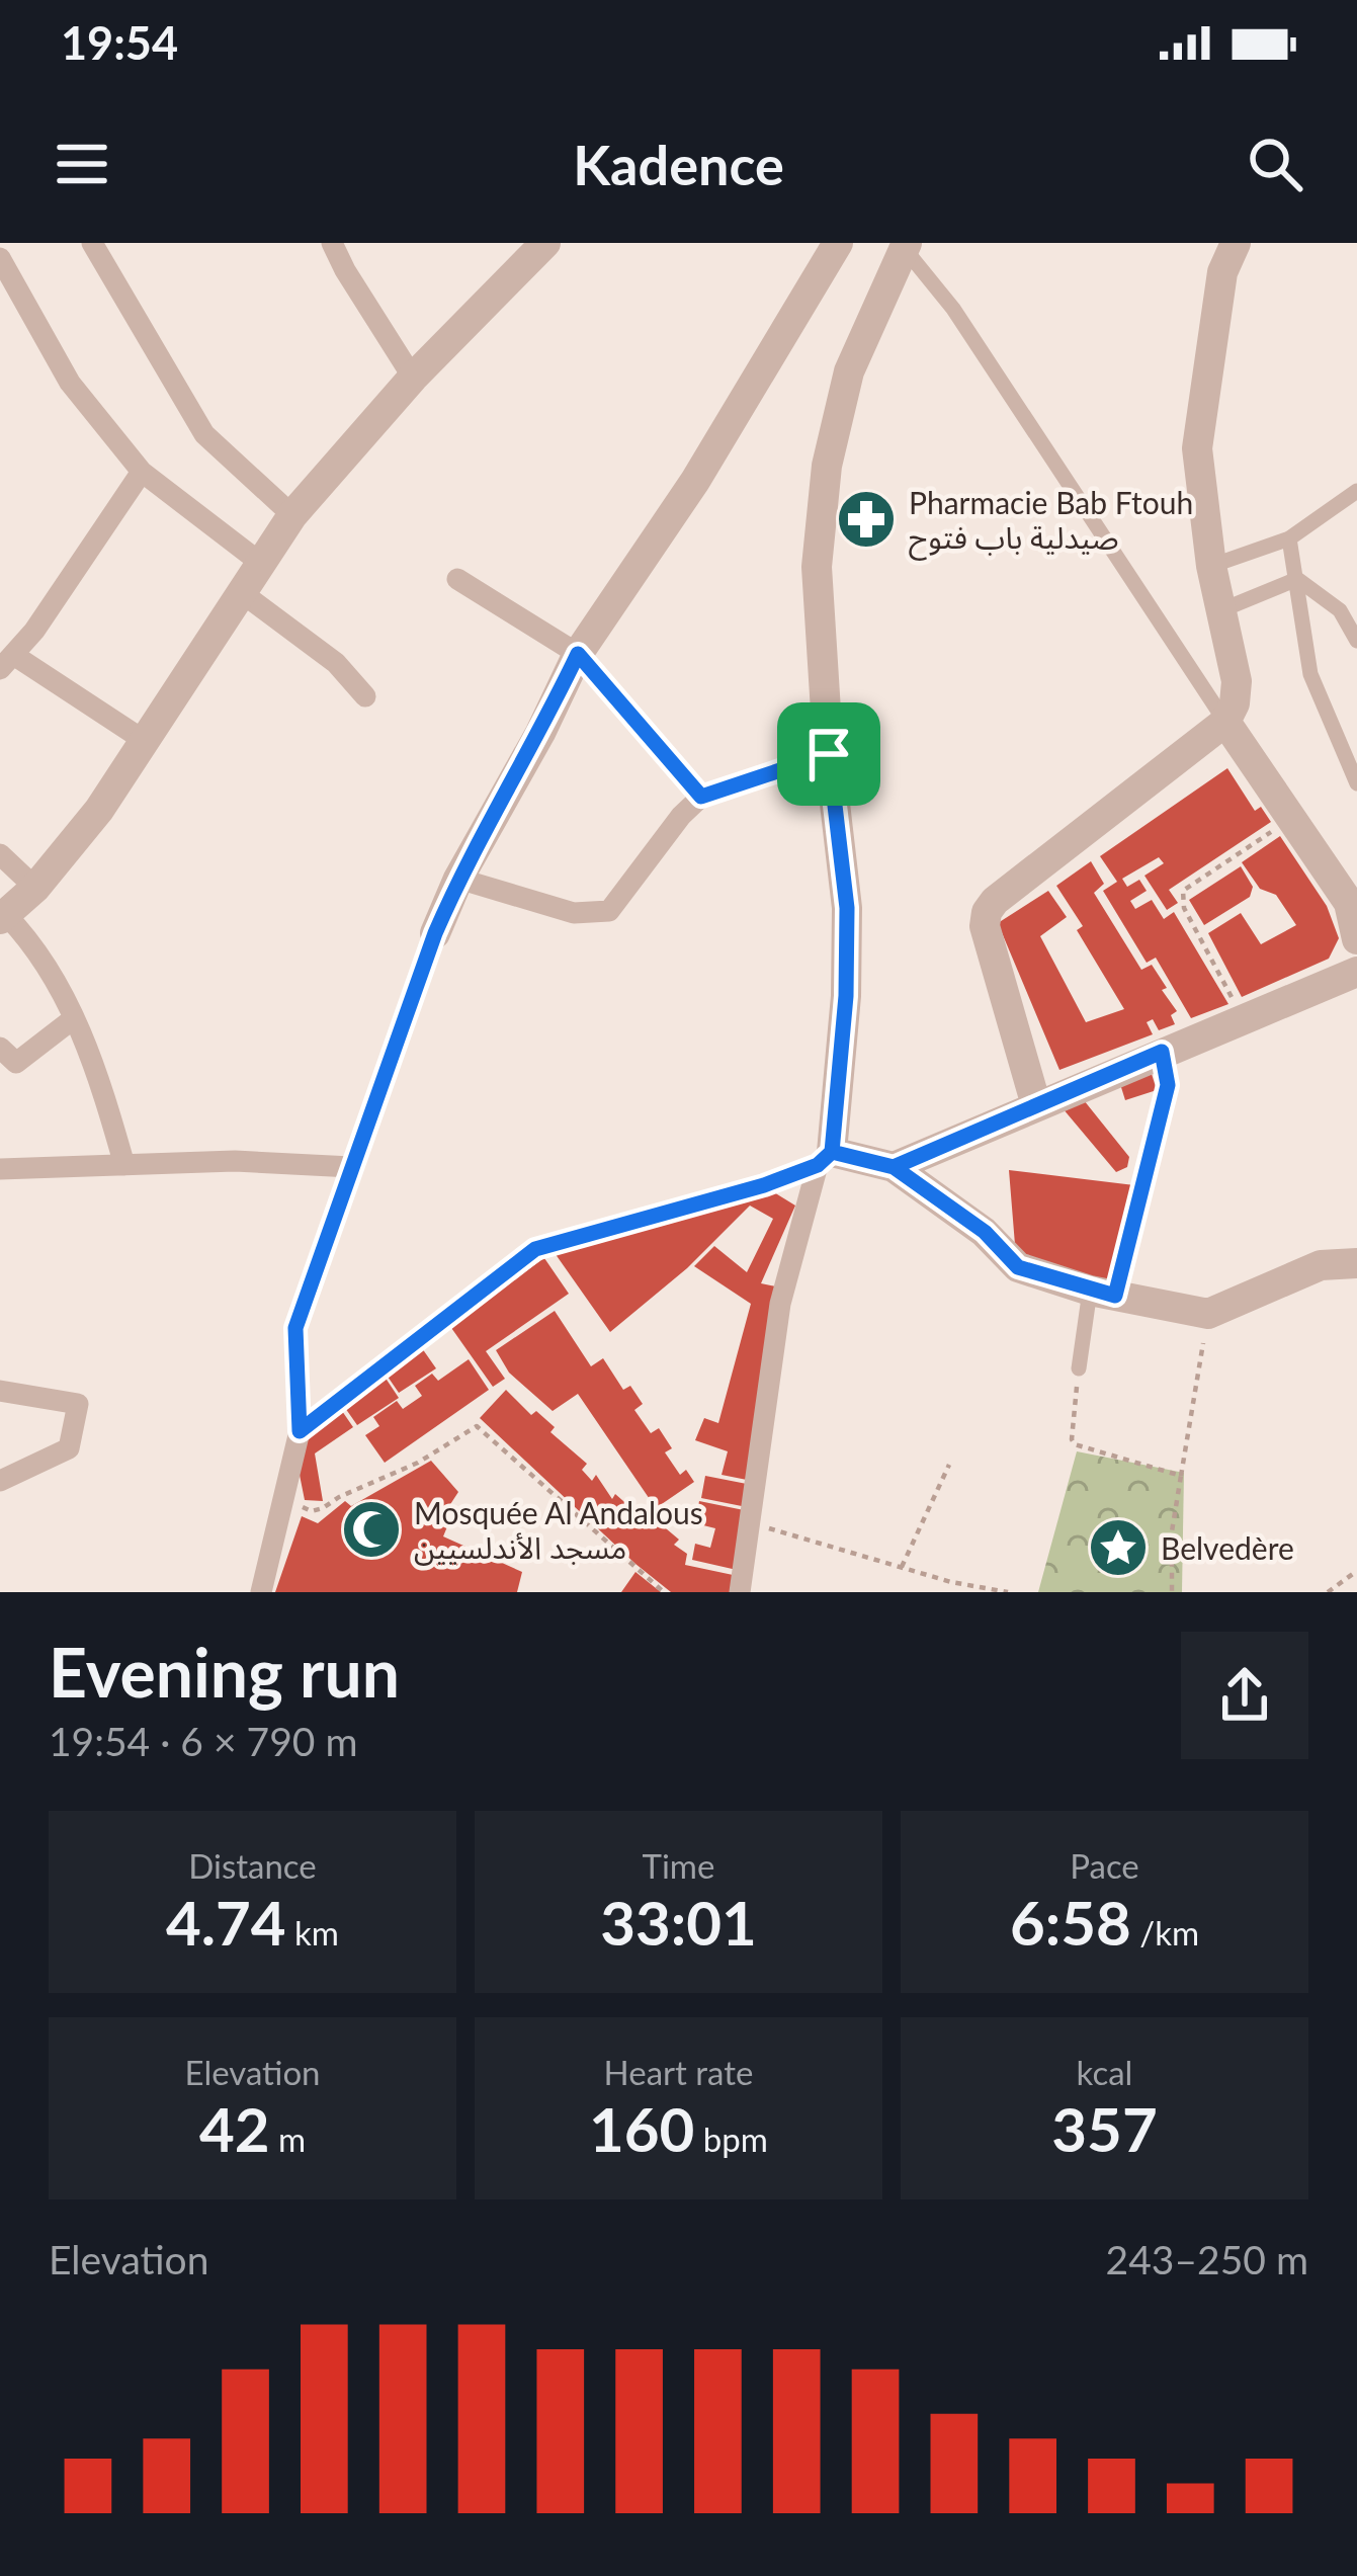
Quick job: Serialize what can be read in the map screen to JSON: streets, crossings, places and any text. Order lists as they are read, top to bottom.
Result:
{
  "places": {
    "pharmacy": ["Pharmacie Bab Ftouh صيدلية باب فتوح"],
    "mosque": ["Mosquée Al Andalous مسجد الأندلسيين"],
    "place": ["Belvedère"]
  },
  "page": {
    "status": "19:54",
    "header": "Kadence",
    "heading": ["Evening run", "19:54 · 6 × 790 m"],
    "stats": [
      ["Distance", "4.74 km"],
      ["Time", "33:01"],
      ["Pace", "6:58 /km"],
      ["Elevation", "42 m"],
      ["Heart rate", "160 bpm"],
      ["kcal", "357"]
    ],
    "chart": ["Elevation", "243–250 m"]
  }
}
